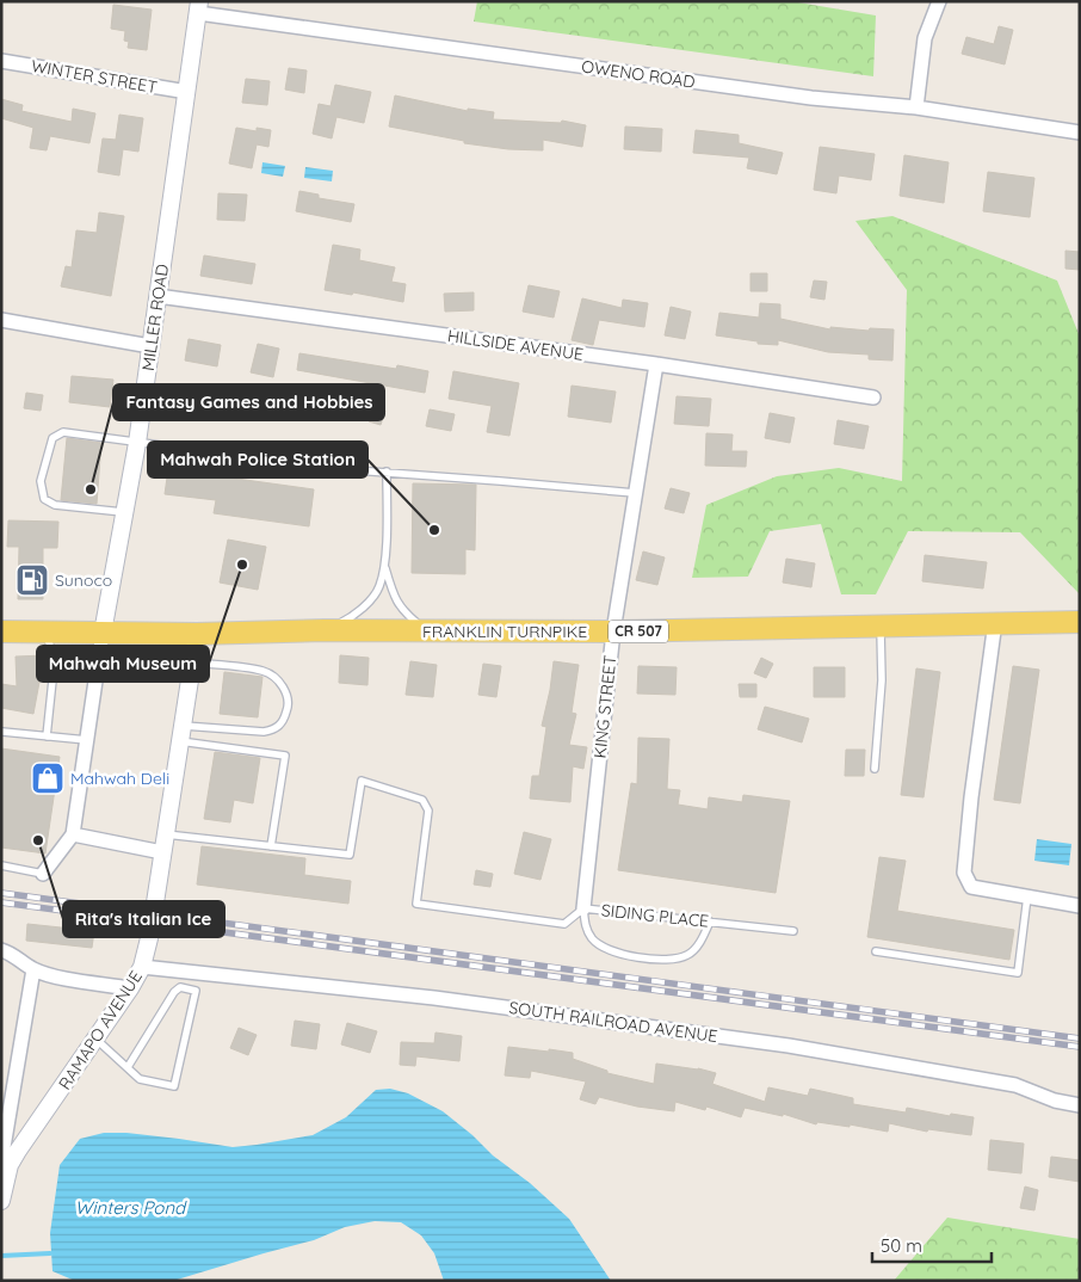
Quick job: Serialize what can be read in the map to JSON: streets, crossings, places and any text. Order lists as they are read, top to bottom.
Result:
{
  "streets": {
    "main road": ["FRANKLIN TURNPIKE", "CR 507"],
    "street": [
      "OWENO ROAD",
      "WINTER STREET",
      "MILLER ROAD",
      "HILLSIDE AVENUE",
      "KING STREET",
      "SOUTH RAILROAD AVENUE",
      "RAMAPO AVENUE"
    ],
    "lane": ["SIDING PLACE"]
  },
  "crossings": [
    ["OWENO ROAD", "MILLER ROAD"],
    ["WINTER STREET", "MILLER ROAD"],
    ["MILLER ROAD", "HILLSIDE AVENUE"],
    ["MILLER ROAD", "FRANKLIN TURNPIKE"],
    ["HILLSIDE AVENUE", "KING STREET"],
    ["FRANKLIN TURNPIKE", "KING STREET"],
    ["FRANKLIN TURNPIKE", "RAMAPO AVENUE"],
    ["KING STREET", "SIDING PLACE"],
    ["SOUTH RAILROAD AVENUE", "RAMAPO AVENUE"]
  ],
  "water": ["Winters Pond"],
  "places": {
    "other": [
      "Fantasy Games and Hobbies",
      "Mahwah Police Station",
      "Mahwah Museum",
      "Rita's Italian Ice"
    ],
    "fuel station": ["Sunoco"],
    "shop": ["Mahwah Deli"]
  },
  "scale_bar": "50 m"
}
